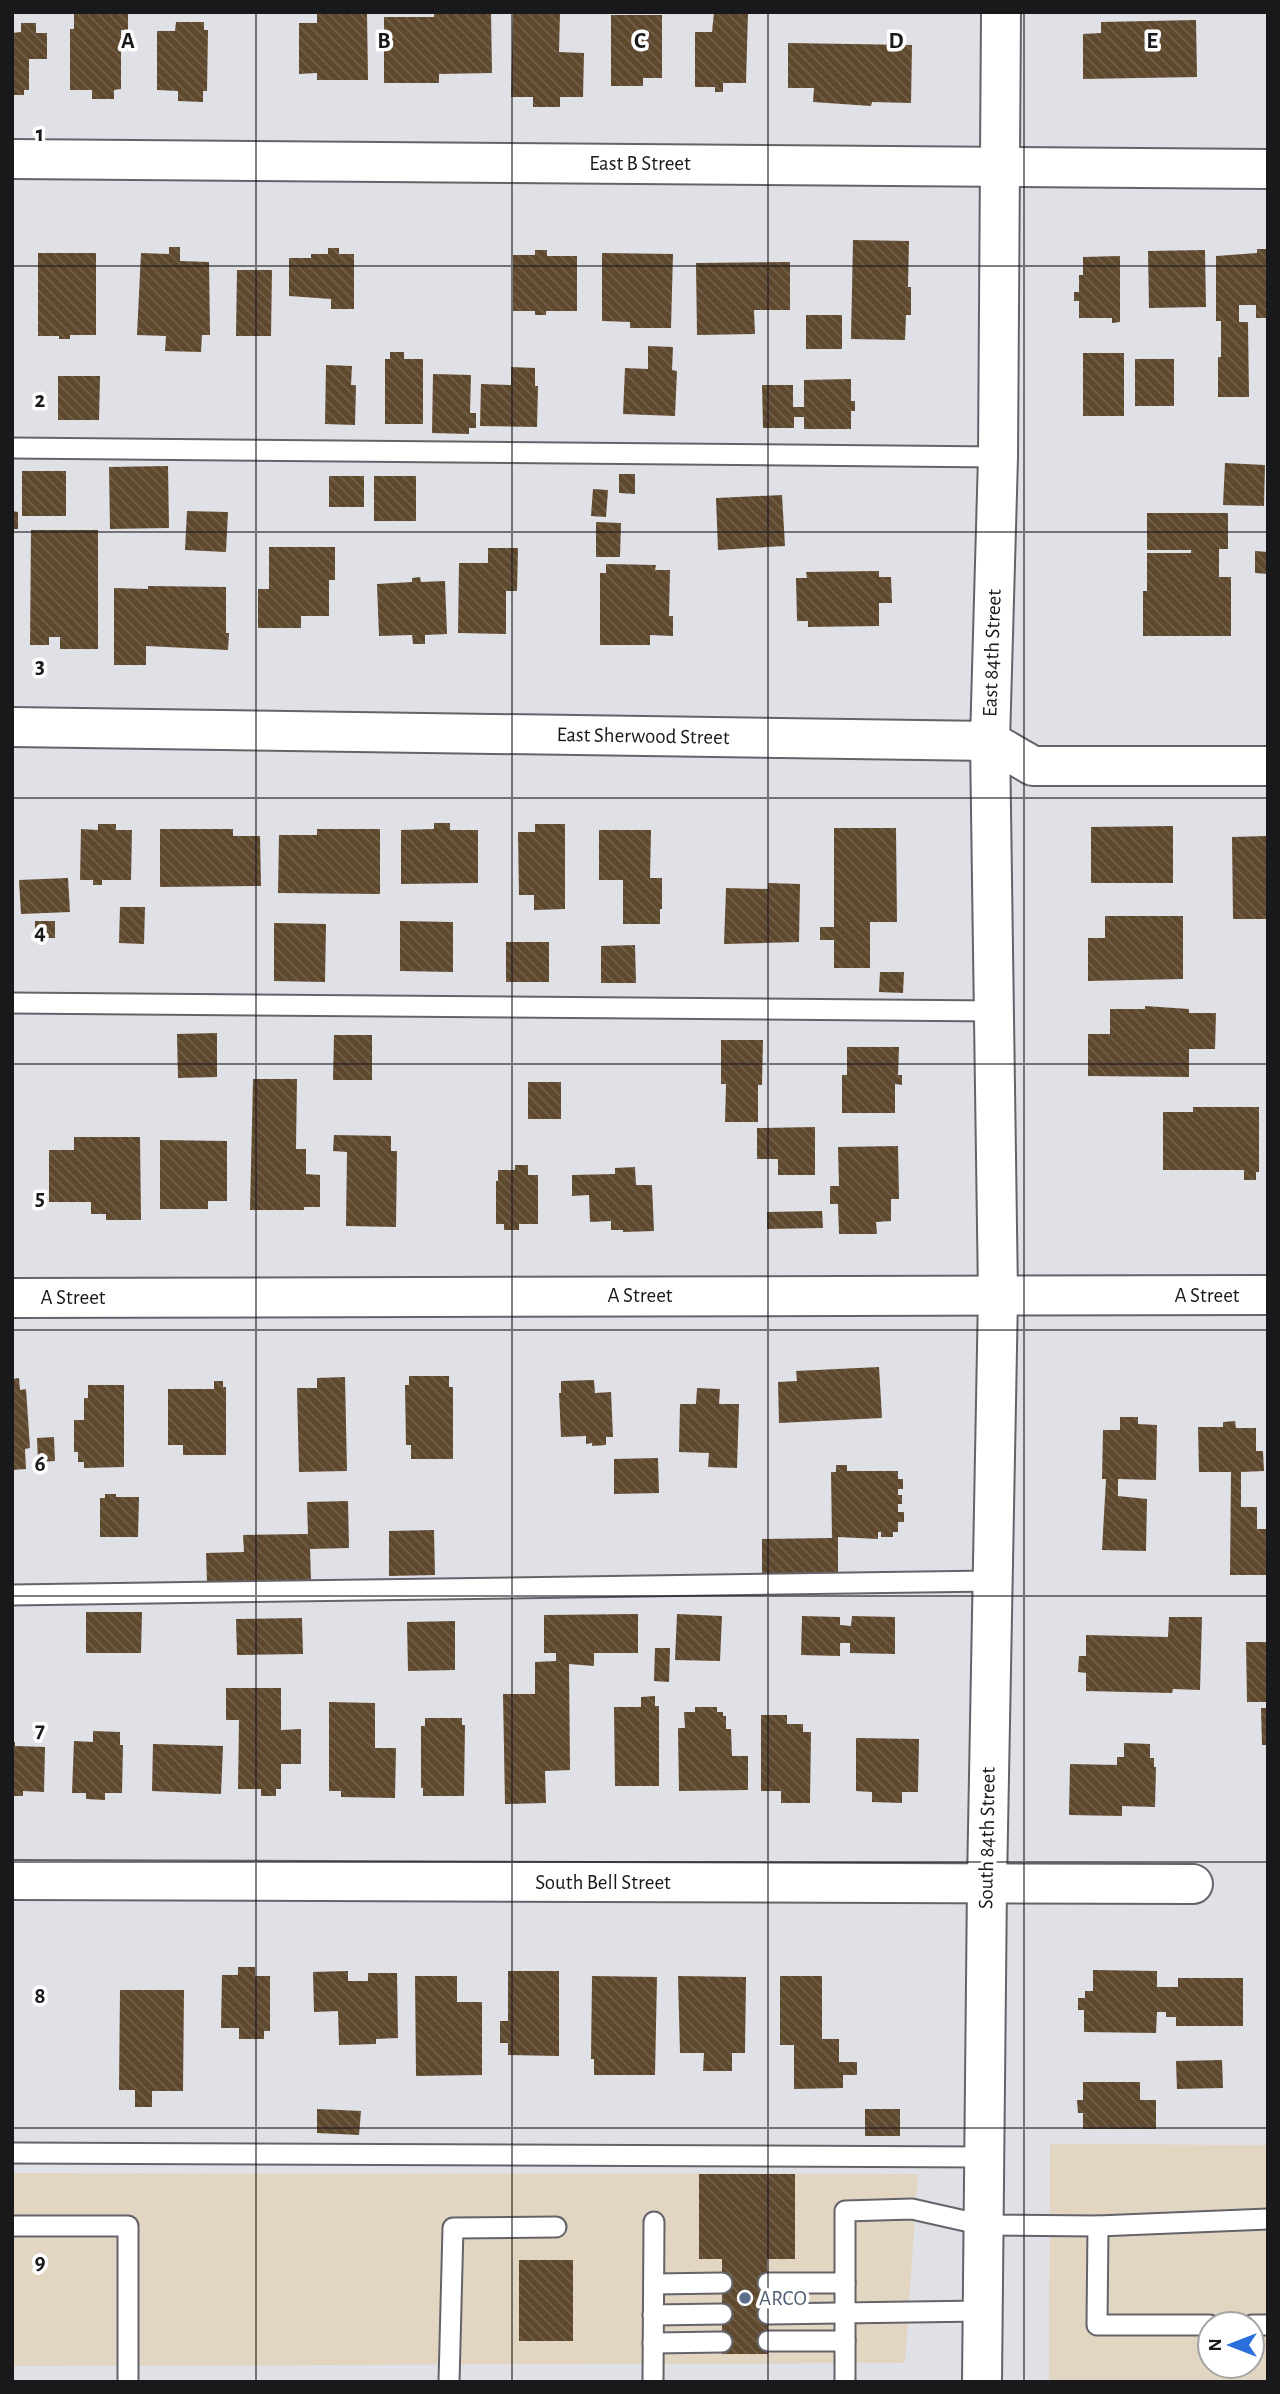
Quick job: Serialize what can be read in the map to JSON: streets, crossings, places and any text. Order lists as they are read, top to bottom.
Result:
{
  "streets": {
    "street": [
      "East B Street",
      "East 84th Street",
      "East Sherwood Street",
      "A Street",
      "South 84th Street",
      "South Bell Street"
    ]
  },
  "crossings": [
    ["East B Street", "East 84th Street"],
    ["East 84th Street", "East Sherwood Street"],
    ["East 84th Street", "A Street"],
    ["East 84th Street", "South 84th Street"],
    ["A Street", "South 84th Street"],
    ["South 84th Street", "South Bell Street"]
  ],
  "places": ["ARCO"],
  "north": "left",
  "grid": {
    "columns": [
      "A",
      "B",
      "C",
      "D",
      "E"
    ],
    "rows": [
      "1",
      "2",
      "3",
      "4",
      "5",
      "6",
      "7",
      "8",
      "9"
    ]
  }
}
